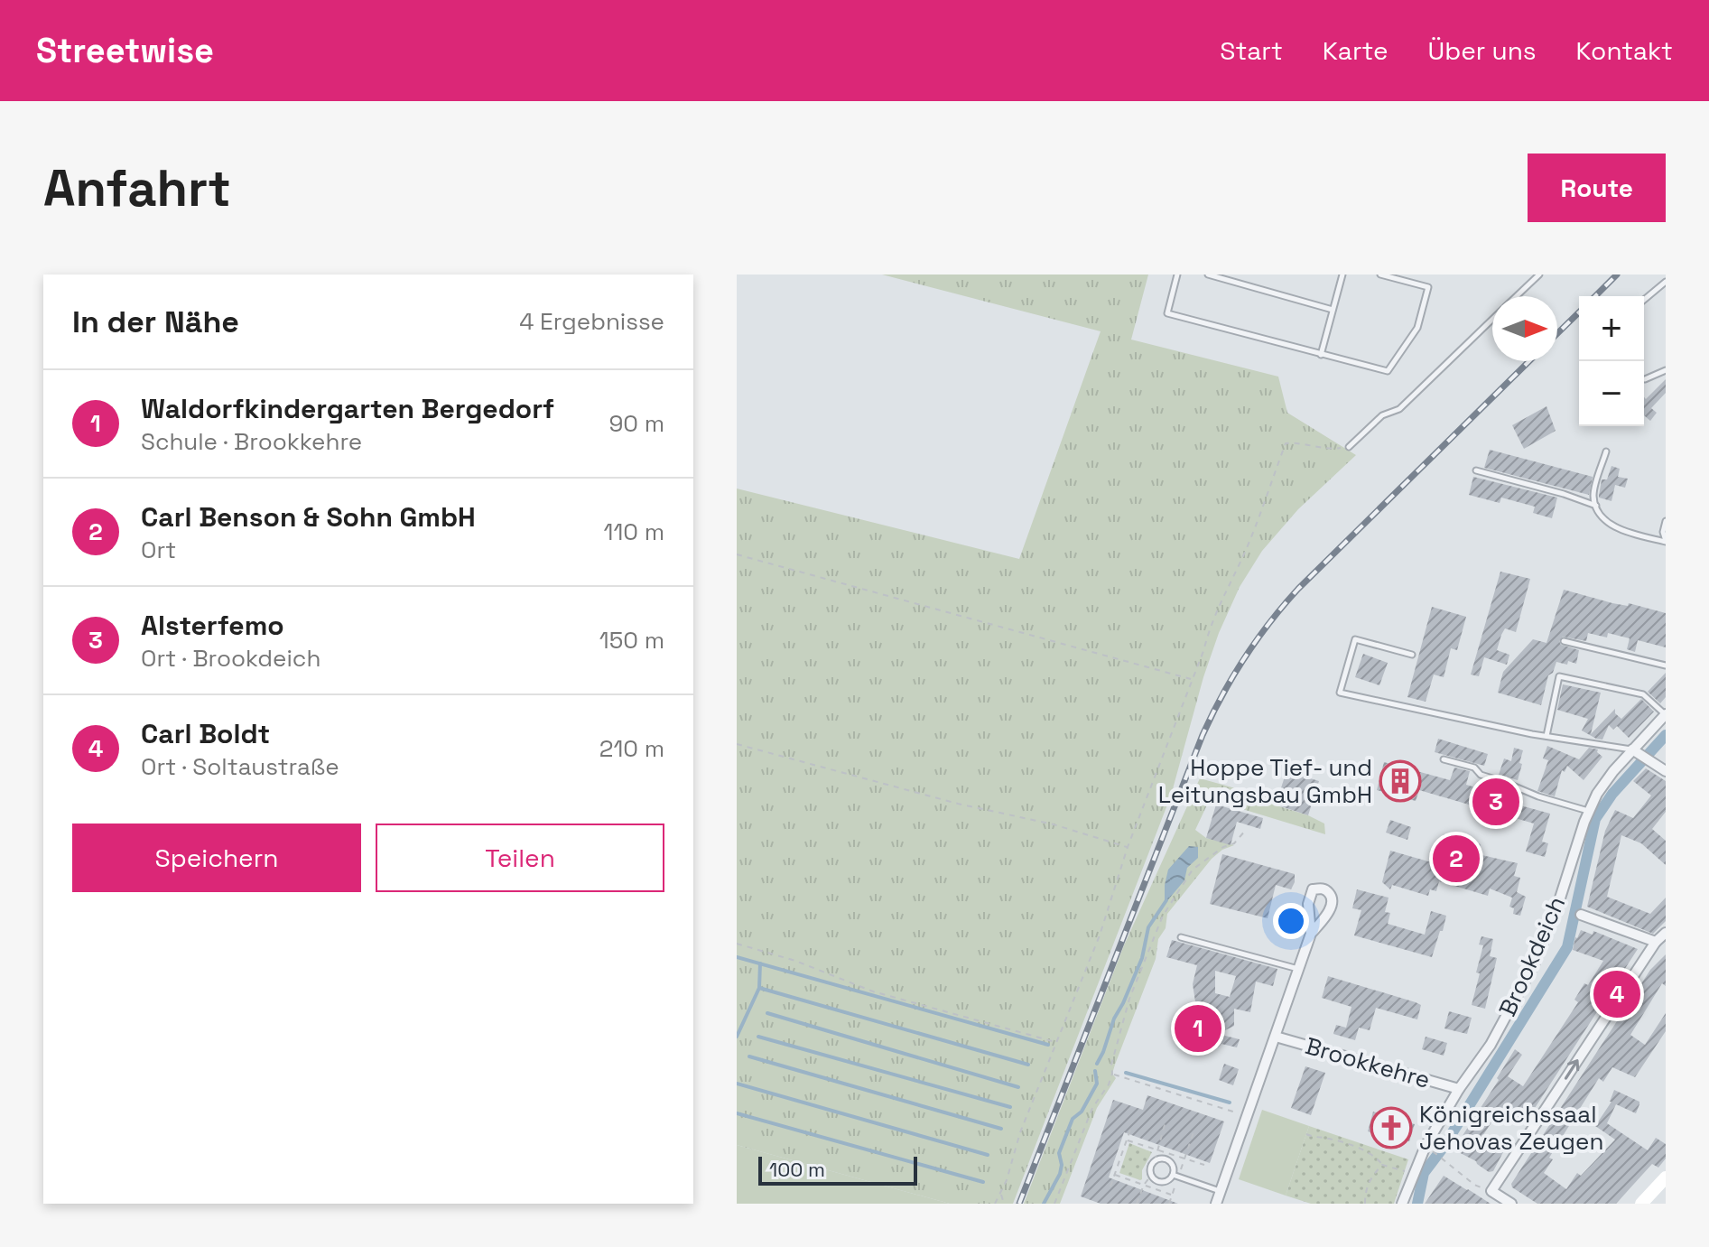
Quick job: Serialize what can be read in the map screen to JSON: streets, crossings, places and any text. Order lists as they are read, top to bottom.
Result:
{
  "streets": {
    "street": ["Brookdeich", "Brookkehre"]
  },
  "crossings": [
    ["Brookdeich", "Brookkehre"]
  ],
  "places": {
    "building": ["Hoppe Tief- und Leitungsbau GmbH"],
    "church": ["Königreichssaal Jehovas Zeugen"]
  },
  "scale_bar": "100 m",
  "north": "right",
  "page": {
    "header": "Streetwise",
    "nav": [
      "Start",
      "Karte",
      "Über uns",
      "Kontakt"
    ],
    "buttons": [
      "Route",
      ["Speichern", "Teilen"]
    ],
    "title": "Anfahrt",
    "heading": ["In der Nähe", "4 Ergebnisse"],
    "map_buttons": ["+", "−"],
    "list": [
      {
        "mark": "1",
        "name": "Waldorfkindergarten Bergedorf",
        "note": "Schule · Brookkehre",
        "value": "90 m"
      },
      {
        "mark": "2",
        "name": "Carl Benson & Sohn GmbH",
        "note": "Ort",
        "value": "110 m"
      },
      {
        "mark": "3",
        "name": "Alsterfemo",
        "note": "Ort · Brookdeich",
        "value": "150 m"
      },
      {
        "mark": "4",
        "name": "Carl Boldt",
        "note": "Ort · Soltaustraße",
        "value": "210 m"
      }
    ],
    "pins": [
      "3",
      "2",
      "4",
      "1"
    ],
    "scale": "100 m"
  }
}
